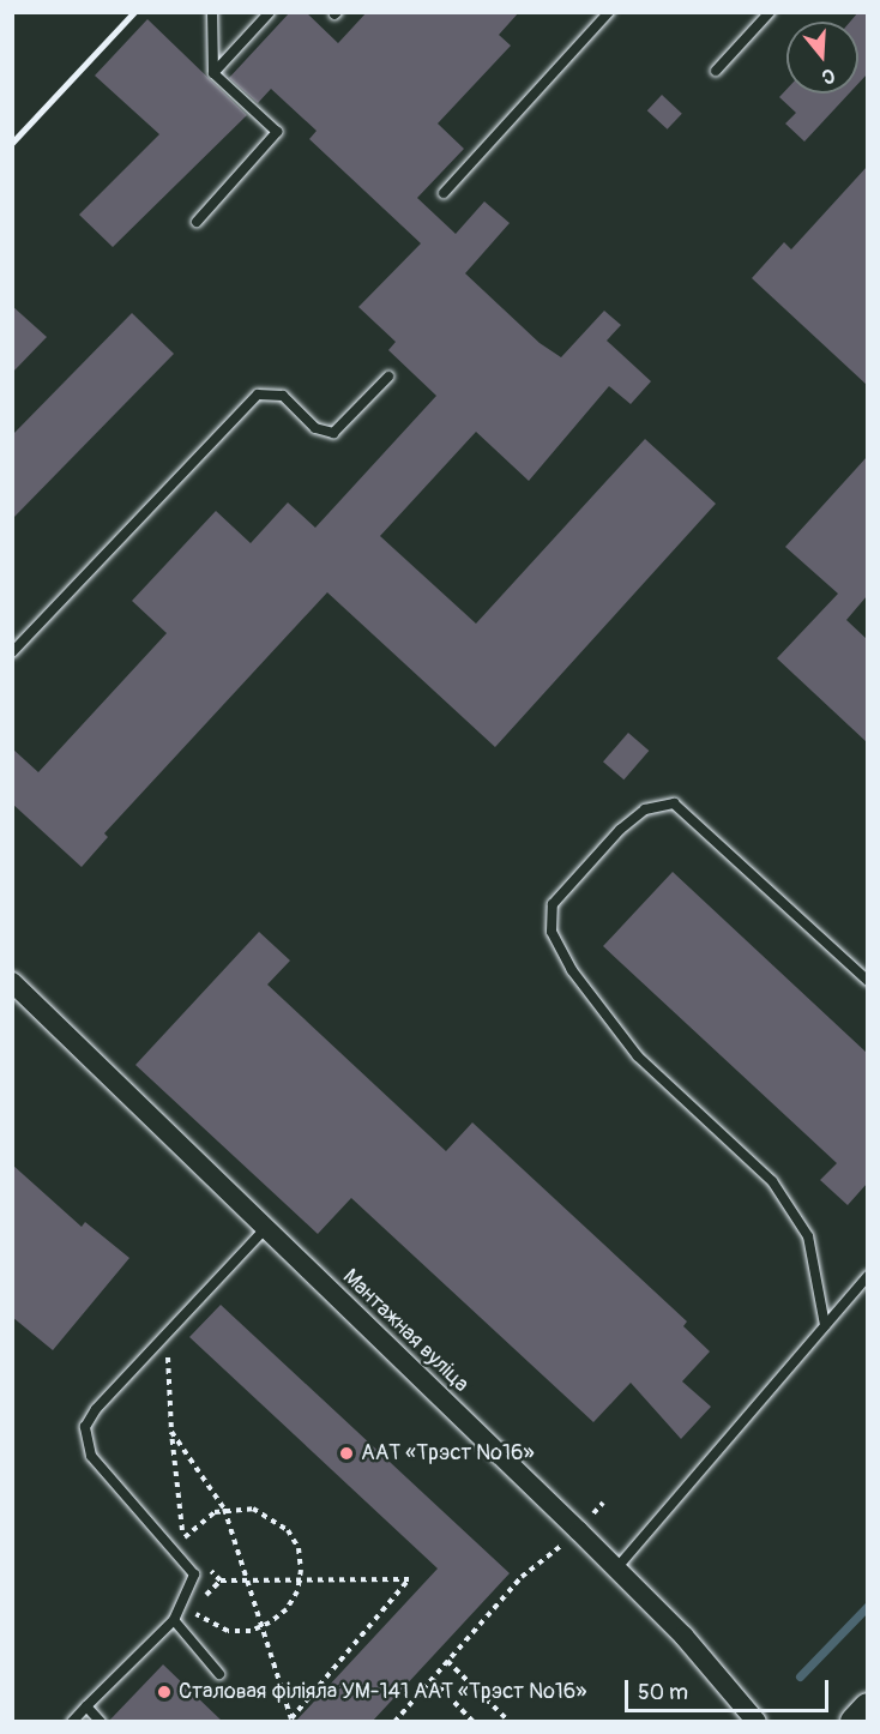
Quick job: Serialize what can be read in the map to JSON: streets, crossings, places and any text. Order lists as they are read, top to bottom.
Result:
{
  "streets": {
    "street": ["Мантажная вуліца"]
  },
  "places": ["ААТ «Трэст №16»", "Сталовая філіяла УМ-141 ААТ «Трэст №16»"],
  "scale_bar": "50 m",
  "north": "bottom"
}
